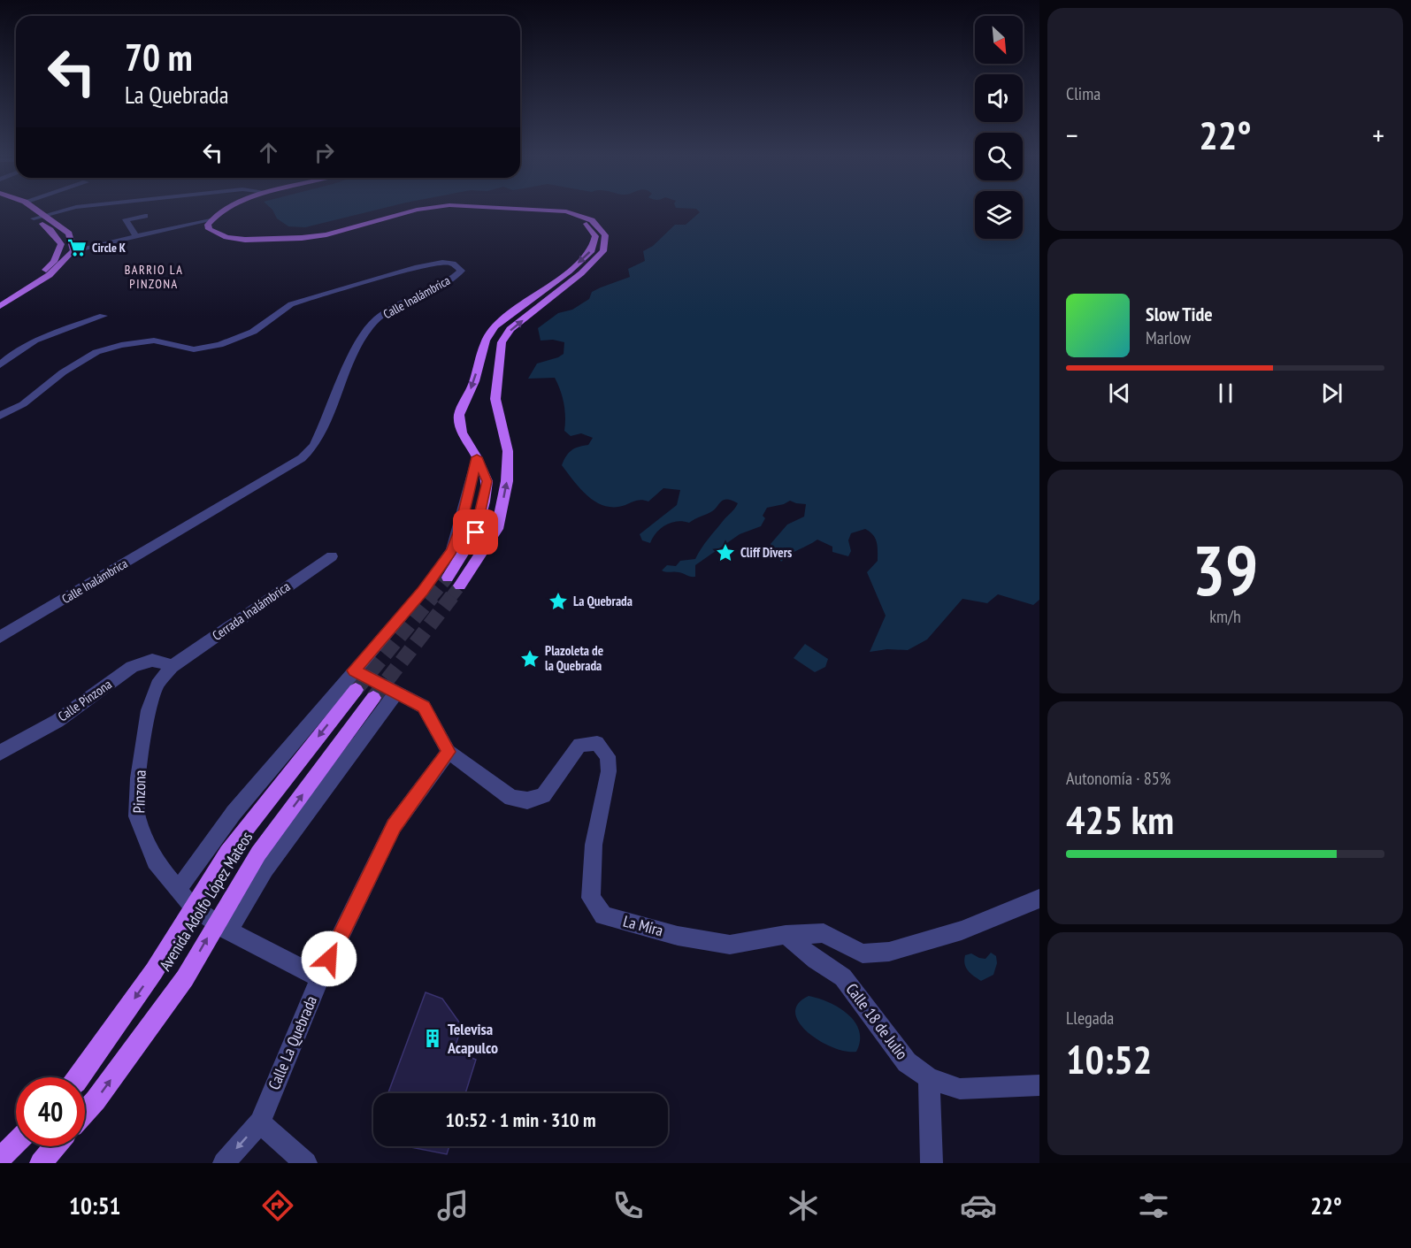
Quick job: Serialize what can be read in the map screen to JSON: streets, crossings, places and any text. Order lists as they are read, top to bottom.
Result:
{
  "streets": {
    "main road": ["Avenida Adolfo López Mateos"],
    "street": [
      "Calle Inalámbrica",
      "Cerrada Inalámbrica",
      "Calle Pinzona",
      "Pinzona",
      "La Mira",
      "Calle 18 de Julio",
      "Calle La Quebrada"
    ]
  },
  "crossings": [
    ["Cerrada Inalámbrica", "Calle Pinzona"],
    ["Cerrada Inalámbrica", "Pinzona"],
    ["Calle Pinzona", "Pinzona"],
    ["Pinzona", "Avenida Adolfo López Mateos"],
    ["La Mira", "Calle 18 de Julio"],
    ["La Mira", "Calle La Quebrada"]
  ],
  "districts": ["BARRIO LA PINZONA"],
  "places": {
    "supermarket": ["Circle K"],
    "place": ["Cliff Divers", "La Quebrada", "Plazoleta de la Quebrada"],
    "building": ["Televisa Acapulco"]
  },
  "north": "bottom right",
  "page": {
    "tile": [
      "Clima",
      ["39", "km/h"],
      ["Autonomía · 85%", "425 km"],
      ["Llegada", "10:52"]
    ],
    "turn": ["70 m", "La Quebrada"],
    "heat": ["−", "22°", "+"],
    "song": ["Slow Tide", "Marlow"],
    "limit": "40",
    "trip": "10:52 · 1 min · 310 m",
    "tabs": ["10:51", "22°"]
  }
}
